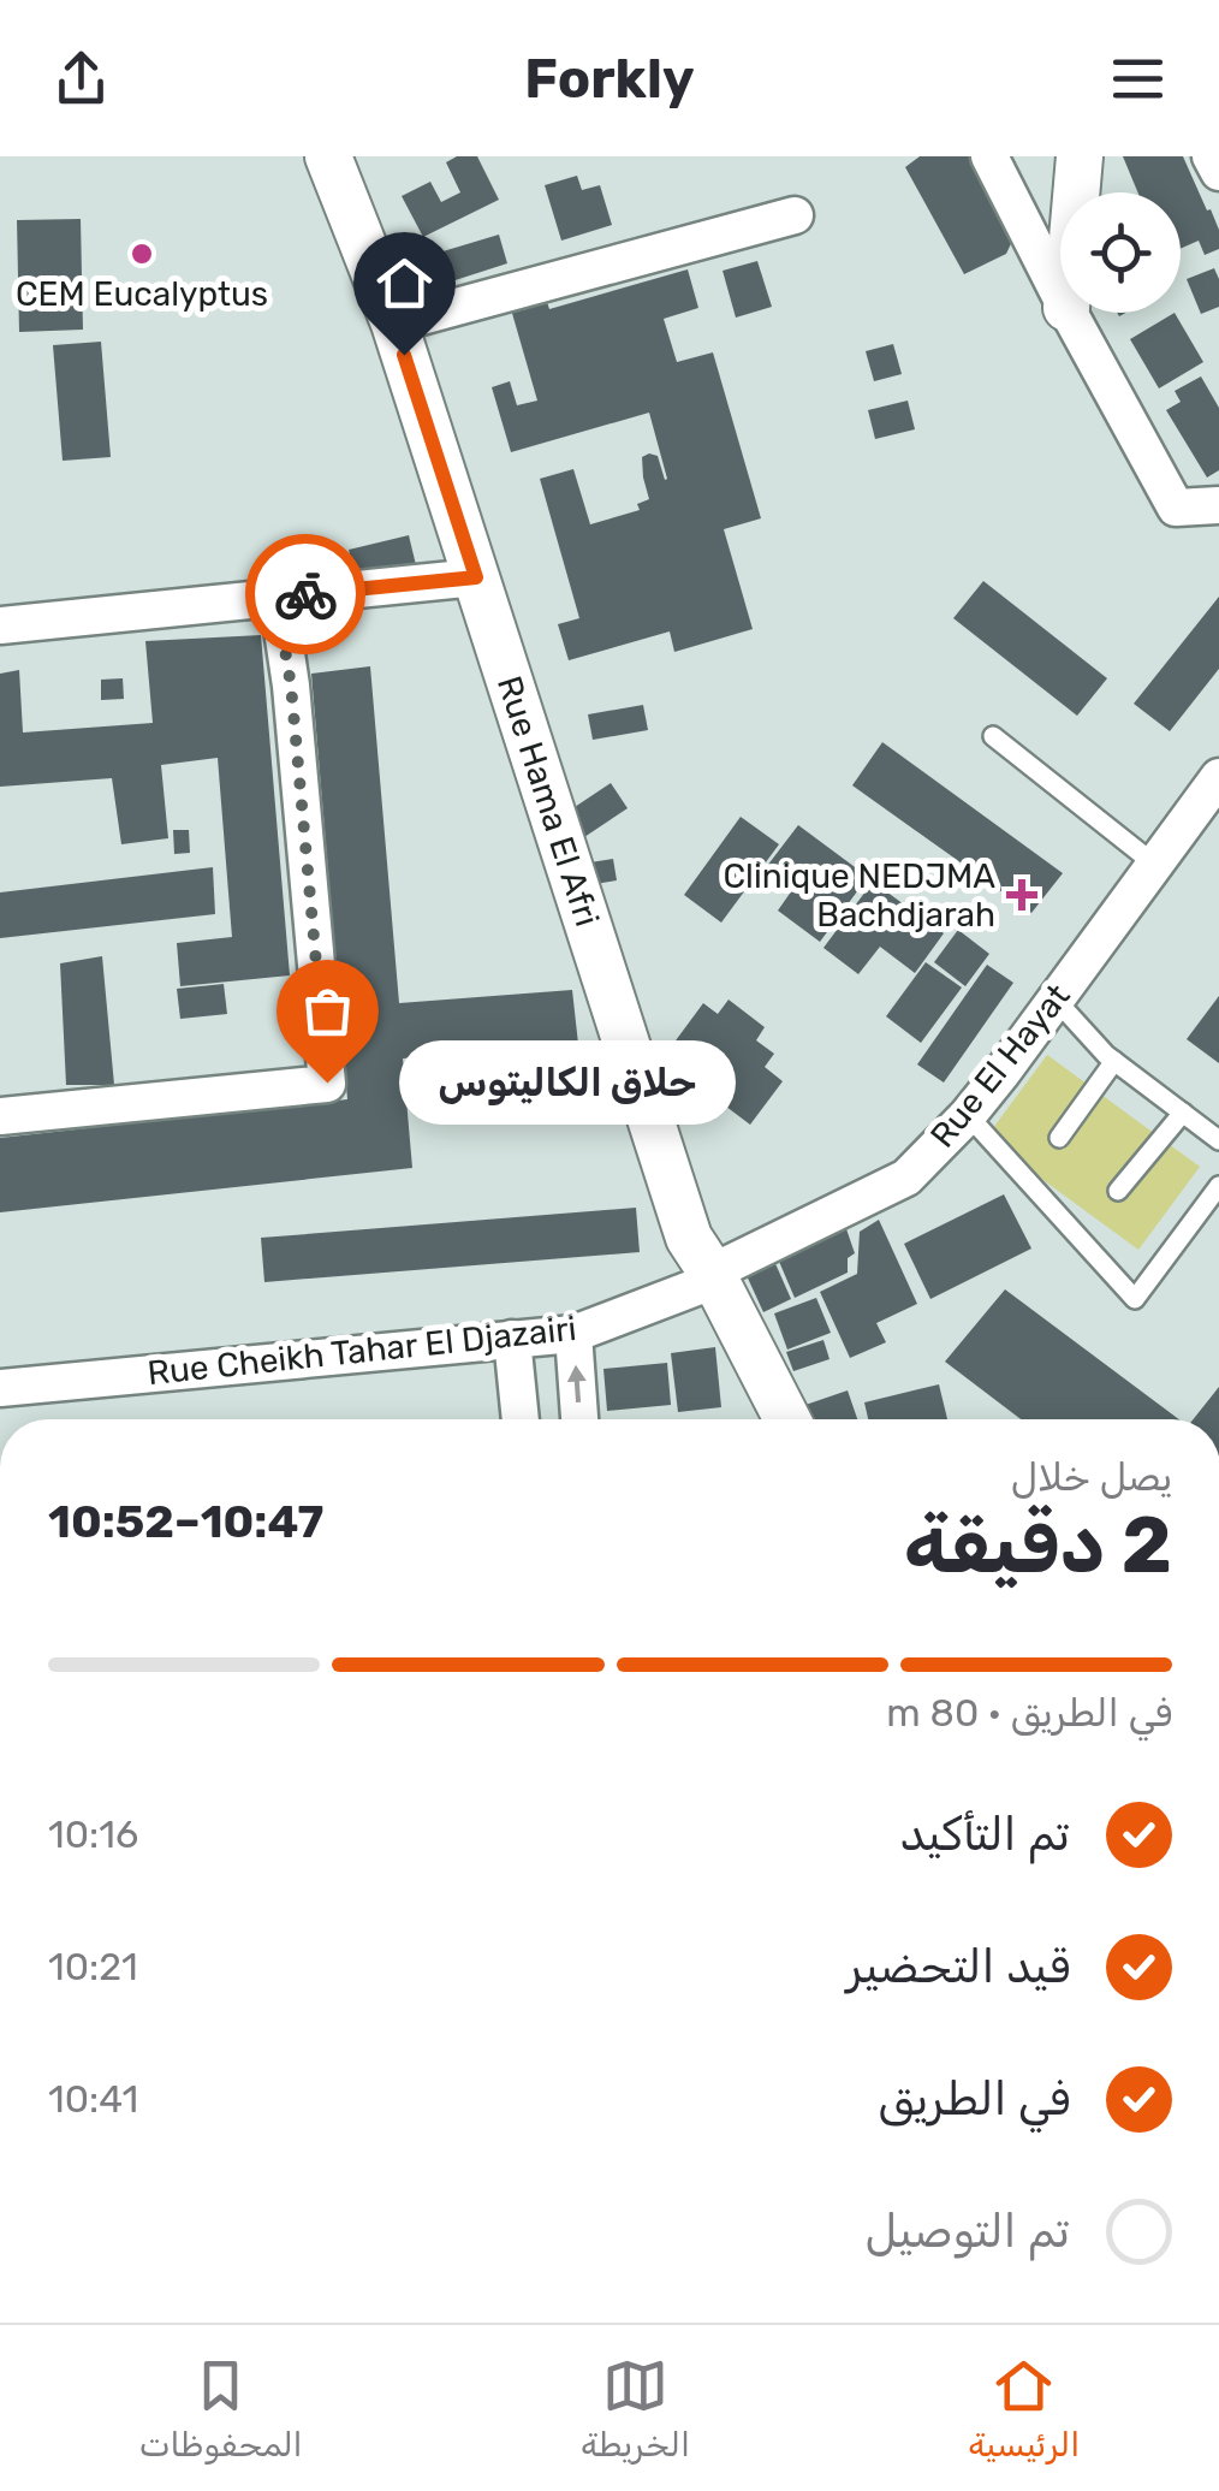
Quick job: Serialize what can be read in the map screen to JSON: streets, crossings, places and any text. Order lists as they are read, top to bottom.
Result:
{
  "streets": {
    "street": ["Rue Hama El Afri", "Rue El Hayat", "Rue Cheikh Tahar El Djazairi"]
  },
  "crossings": [
    ["Rue Hama El Afri", "Rue El Hayat"],
    ["Rue Hama El Afri", "Rue Cheikh Tahar El Djazairi"],
    ["Rue El Hayat", "Rue Cheikh Tahar El Djazairi"]
  ],
  "places": {
    "other": ["CEM Eucalyptus", "حلاق الكاليتوس"],
    "health": ["Clinique NEDJMA Bachdjarah"]
  },
  "page": {
    "header": "Forkly",
    "bubble": "حلاق الكاليتوس",
    "heading": ["2 دقيقة", "يصل خلال", "10:47–10:52"],
    "bar": "في الطريق · 80 m",
    "list": [
      ["تم التأكيد", "10:16"],
      ["قيد التحضير", "10:21"],
      ["في الطريق", "10:41"],
      "تم التوصيل"
    ],
    "tabs": ["الرئيسية", "الخريطة", "المحفوظات"]
  }
}
